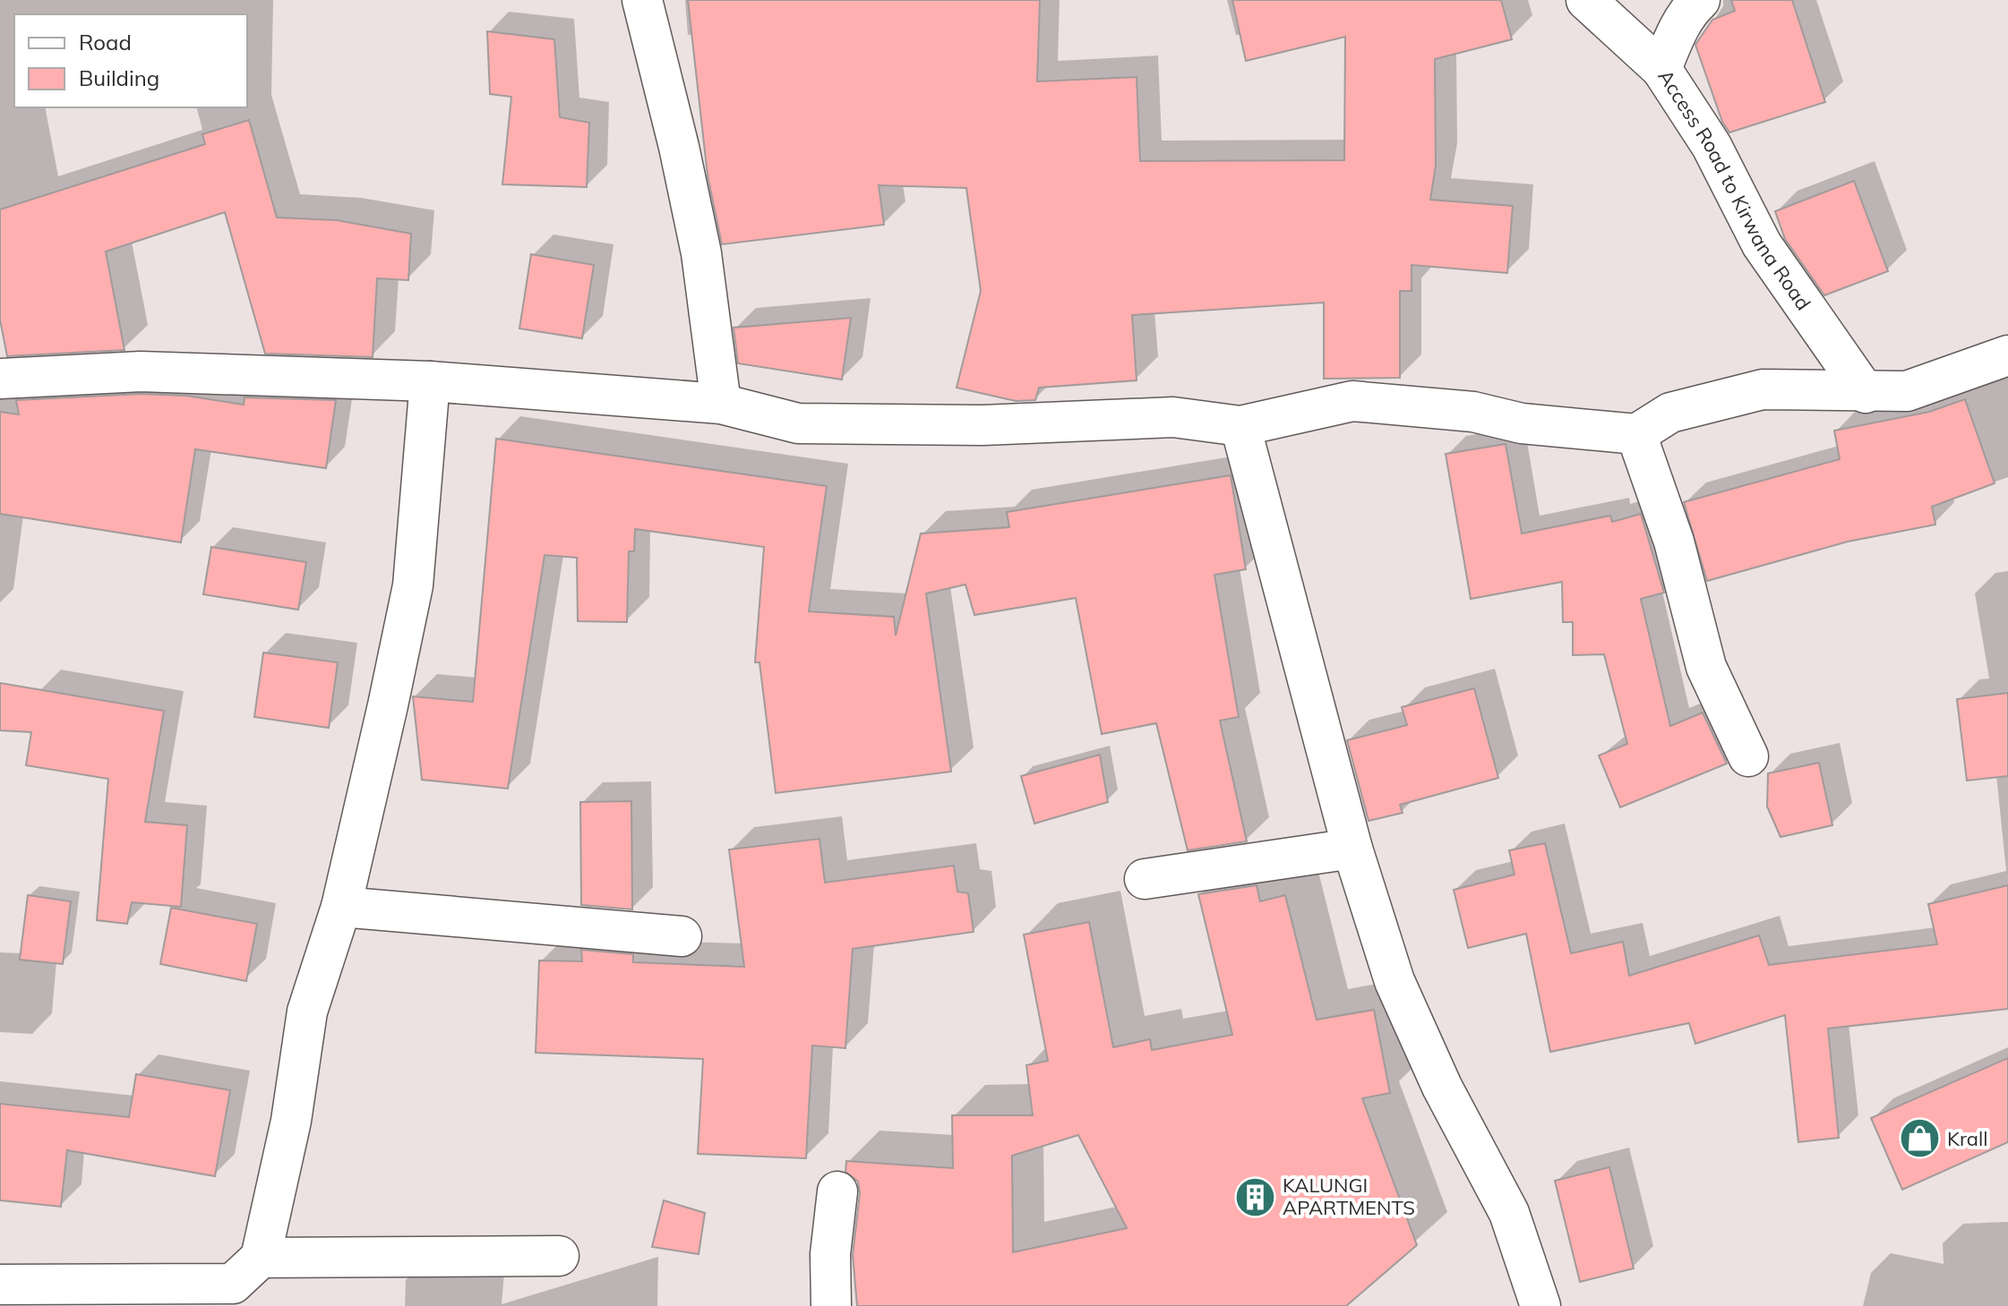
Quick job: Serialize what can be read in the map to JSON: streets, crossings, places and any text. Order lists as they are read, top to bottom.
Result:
{
  "streets": {
    "street": ["Access Road to Kirwana Road"]
  },
  "places": {
    "shop": ["Krall"],
    "building": ["KALUNGI APARTMENTS"]
  },
  "legend": ["Road", "Building"]
}
